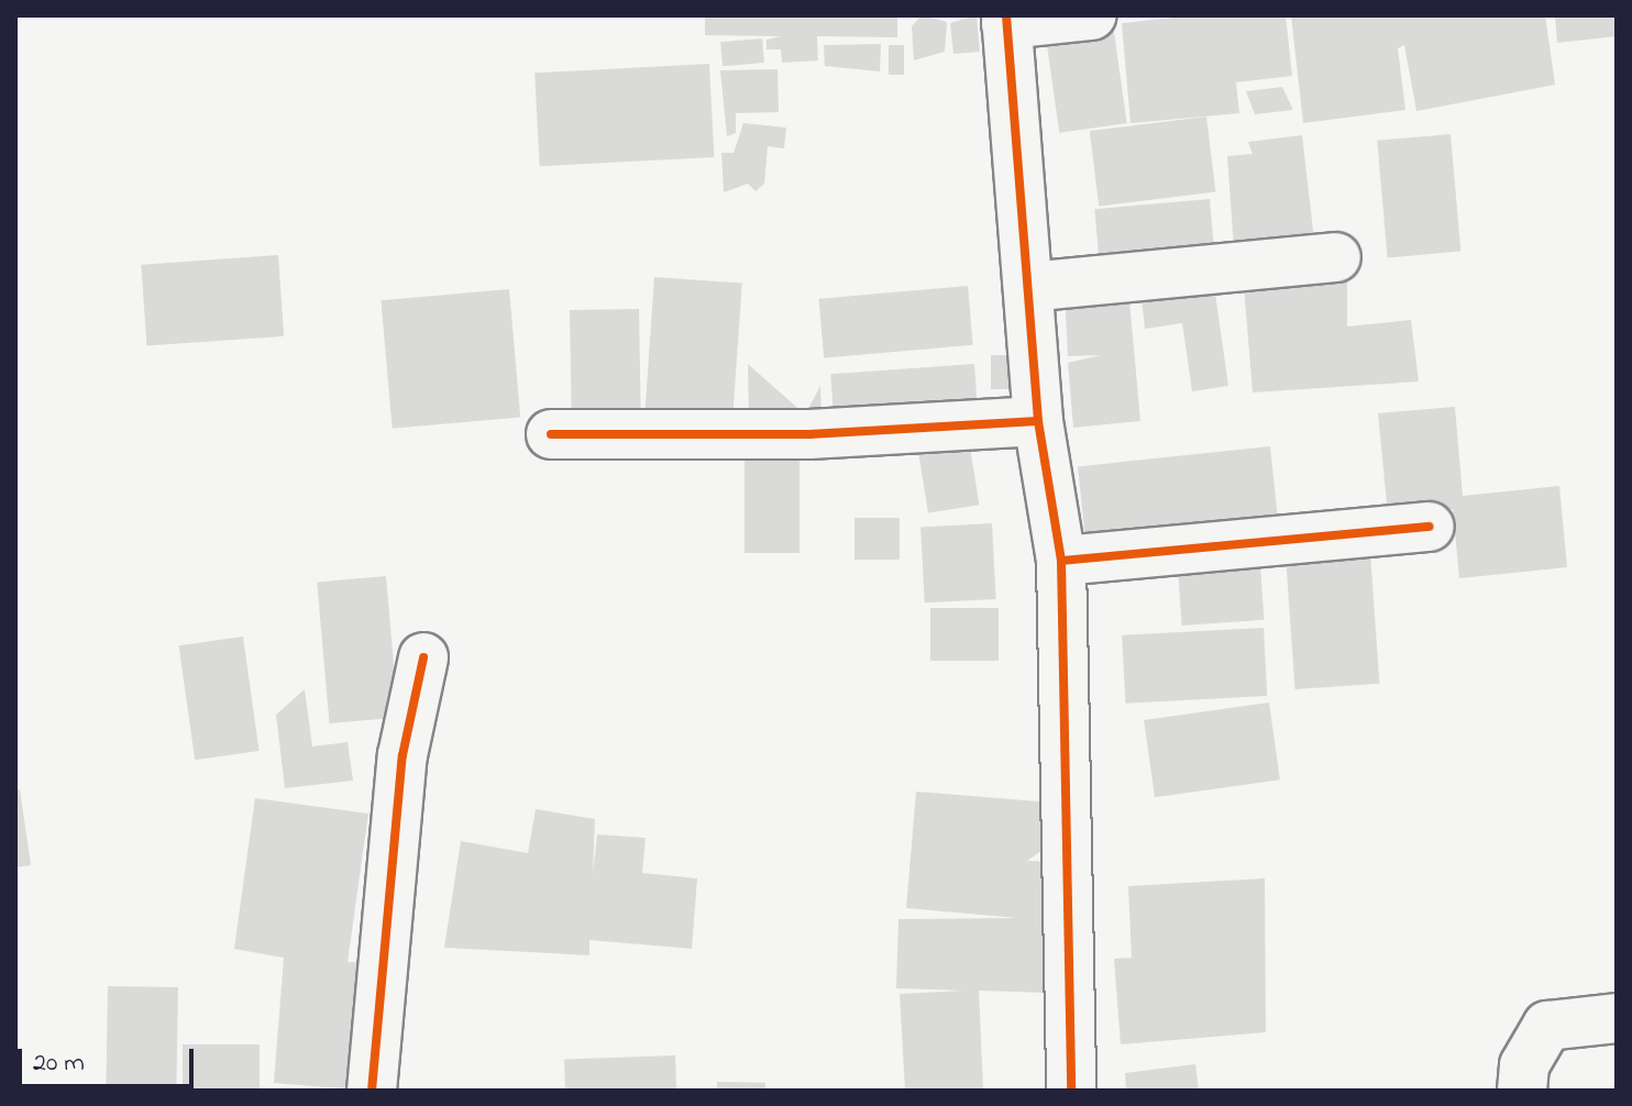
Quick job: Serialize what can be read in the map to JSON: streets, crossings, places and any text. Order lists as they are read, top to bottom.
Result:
{
  "scale_bar": "20 m"
}
